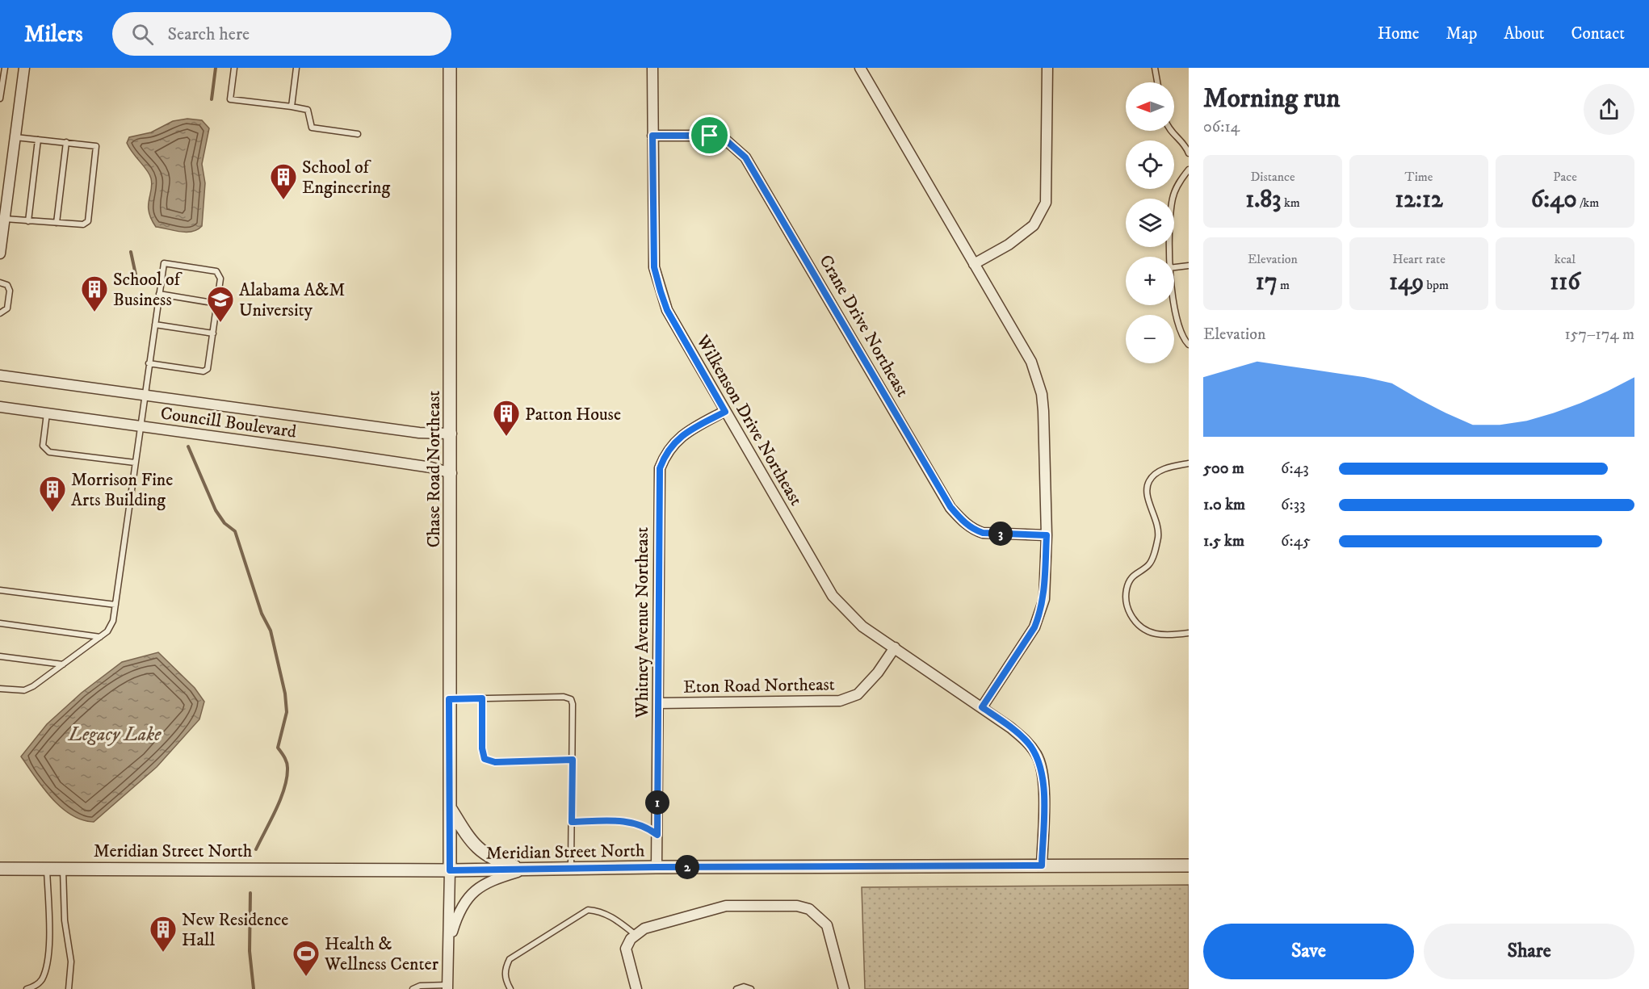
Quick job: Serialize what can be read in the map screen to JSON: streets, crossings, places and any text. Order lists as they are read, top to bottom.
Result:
{
  "streets": {
    "street": [
      "Crane Drive Northeast",
      "Wilkenson Drive Northeast",
      "Councill Boulevard",
      "Chase Road Northeast",
      "Whitney Avenue Northeast",
      "Eton Road Northeast",
      "Meridian Street North"
    ]
  },
  "crossings": [
    ["Crane Drive Northeast", "Wilkenson Drive Northeast"],
    ["Wilkenson Drive Northeast", "Whitney Avenue Northeast"],
    ["Wilkenson Drive Northeast", "Eton Road Northeast"],
    ["Wilkenson Drive Northeast", "Meridian Street North"],
    ["Councill Boulevard", "Chase Road Northeast"],
    ["Chase Road Northeast", "Meridian Street North"],
    ["Whitney Avenue Northeast", "Eton Road Northeast"],
    ["Whitney Avenue Northeast", "Meridian Street North"]
  ],
  "water": ["Legacy Lake"],
  "places": {
    "building": [
      "School of Engineering",
      "School of Business",
      "Patton House",
      "Morrison Fine Arts Building",
      "New Residence Hall"
    ],
    "school or university": ["Alabama A&M University"],
    "sports": ["Health & Wellness Center"]
  },
  "north": "left",
  "page": {
    "header": "Milers",
    "search": "Search here",
    "nav": [
      "Home",
      "Map",
      "About",
      "Contact"
    ],
    "heading": ["Morning run", "06:14"],
    "map_buttons": ["+", "−"],
    "stats": [
      ["Distance", "1.83 km"],
      ["Time", "12:12"],
      ["Pace", "6:40 /km"],
      ["Elevation", "17 m"],
      ["Heart rate", "149 bpm"],
      ["kcal", "116"]
    ],
    "chart": ["Elevation", "157–174 m"],
    "list": [
      {
        "name": "500 m",
        "note": "6:43"
      },
      {
        "name": "1.0 km",
        "note": "6:33"
      },
      {
        "name": "1.5 km",
        "note": "6:45"
      }
    ],
    "pins": ["3", "1", "2"],
    "buttons": ["Save", "Share"]
  }
}
